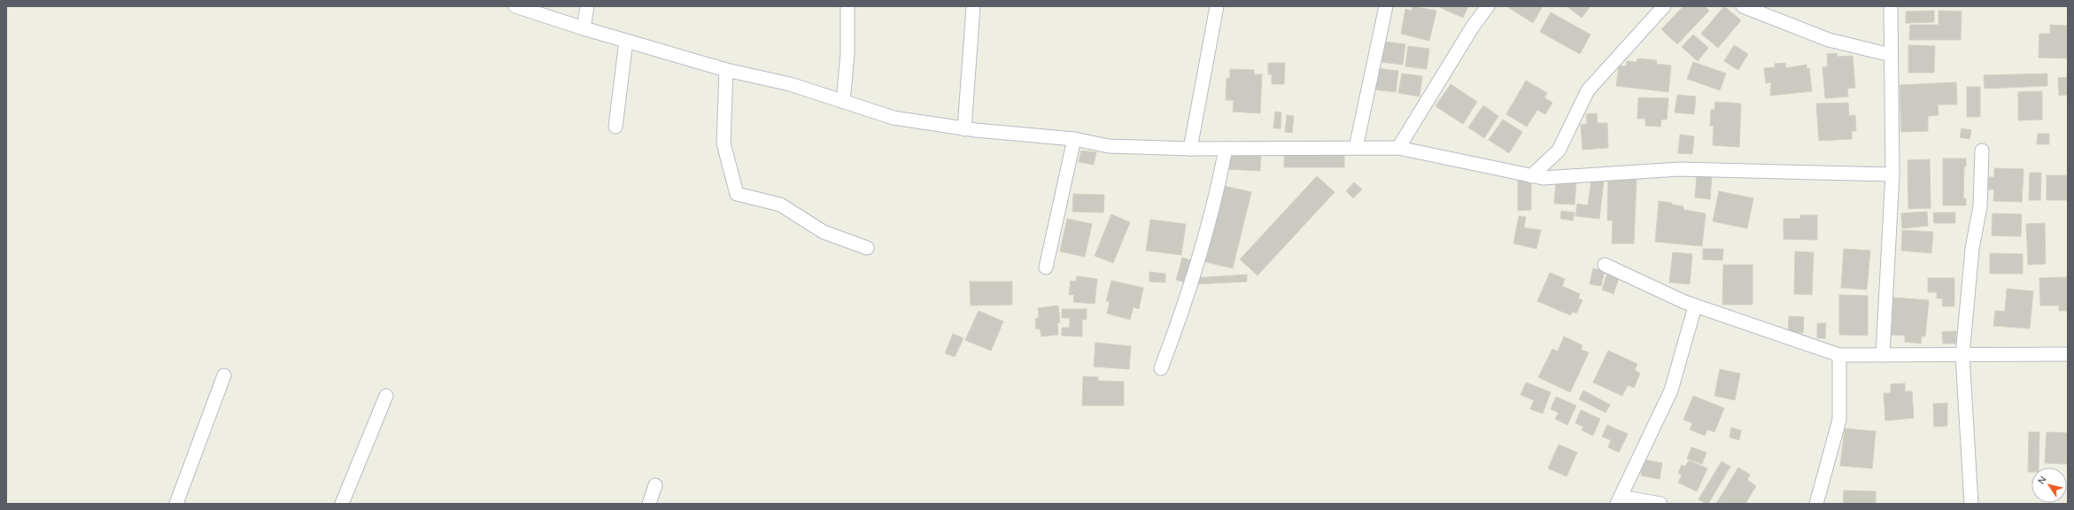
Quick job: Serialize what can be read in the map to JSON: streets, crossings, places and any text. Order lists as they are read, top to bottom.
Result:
{
  "north": "top left"
}
